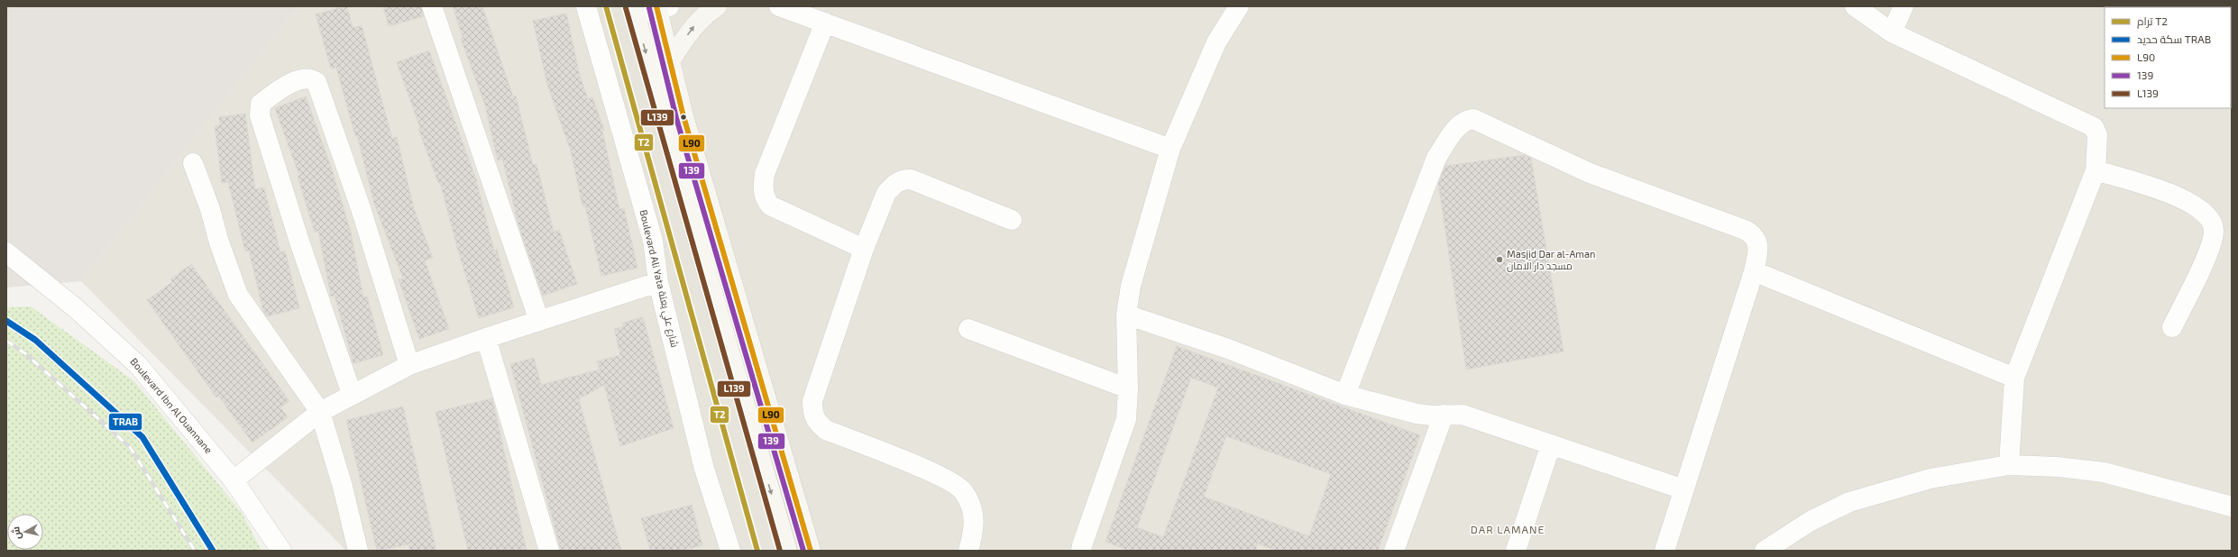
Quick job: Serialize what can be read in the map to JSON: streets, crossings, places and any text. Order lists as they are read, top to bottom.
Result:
{
  "streets": {
    "street": ["Boulevard Ali Yata شارع علي يعتة", "Boulevard Ibn Al Ouannane"]
  },
  "districts": ["DAR LAMANE"],
  "places": ["Masjid Dar al-Aman مسجد دار الامان"],
  "lines": [
    "tram line T2",
    "transit line L90",
    "transit line 139",
    "transit line L139",
    "rail line TRAB"
  ],
  "legend": [
    "ترام T2",
    "سكة حديد TRAB",
    "L90",
    "139",
    "L139"
  ],
  "north": "left"
}
